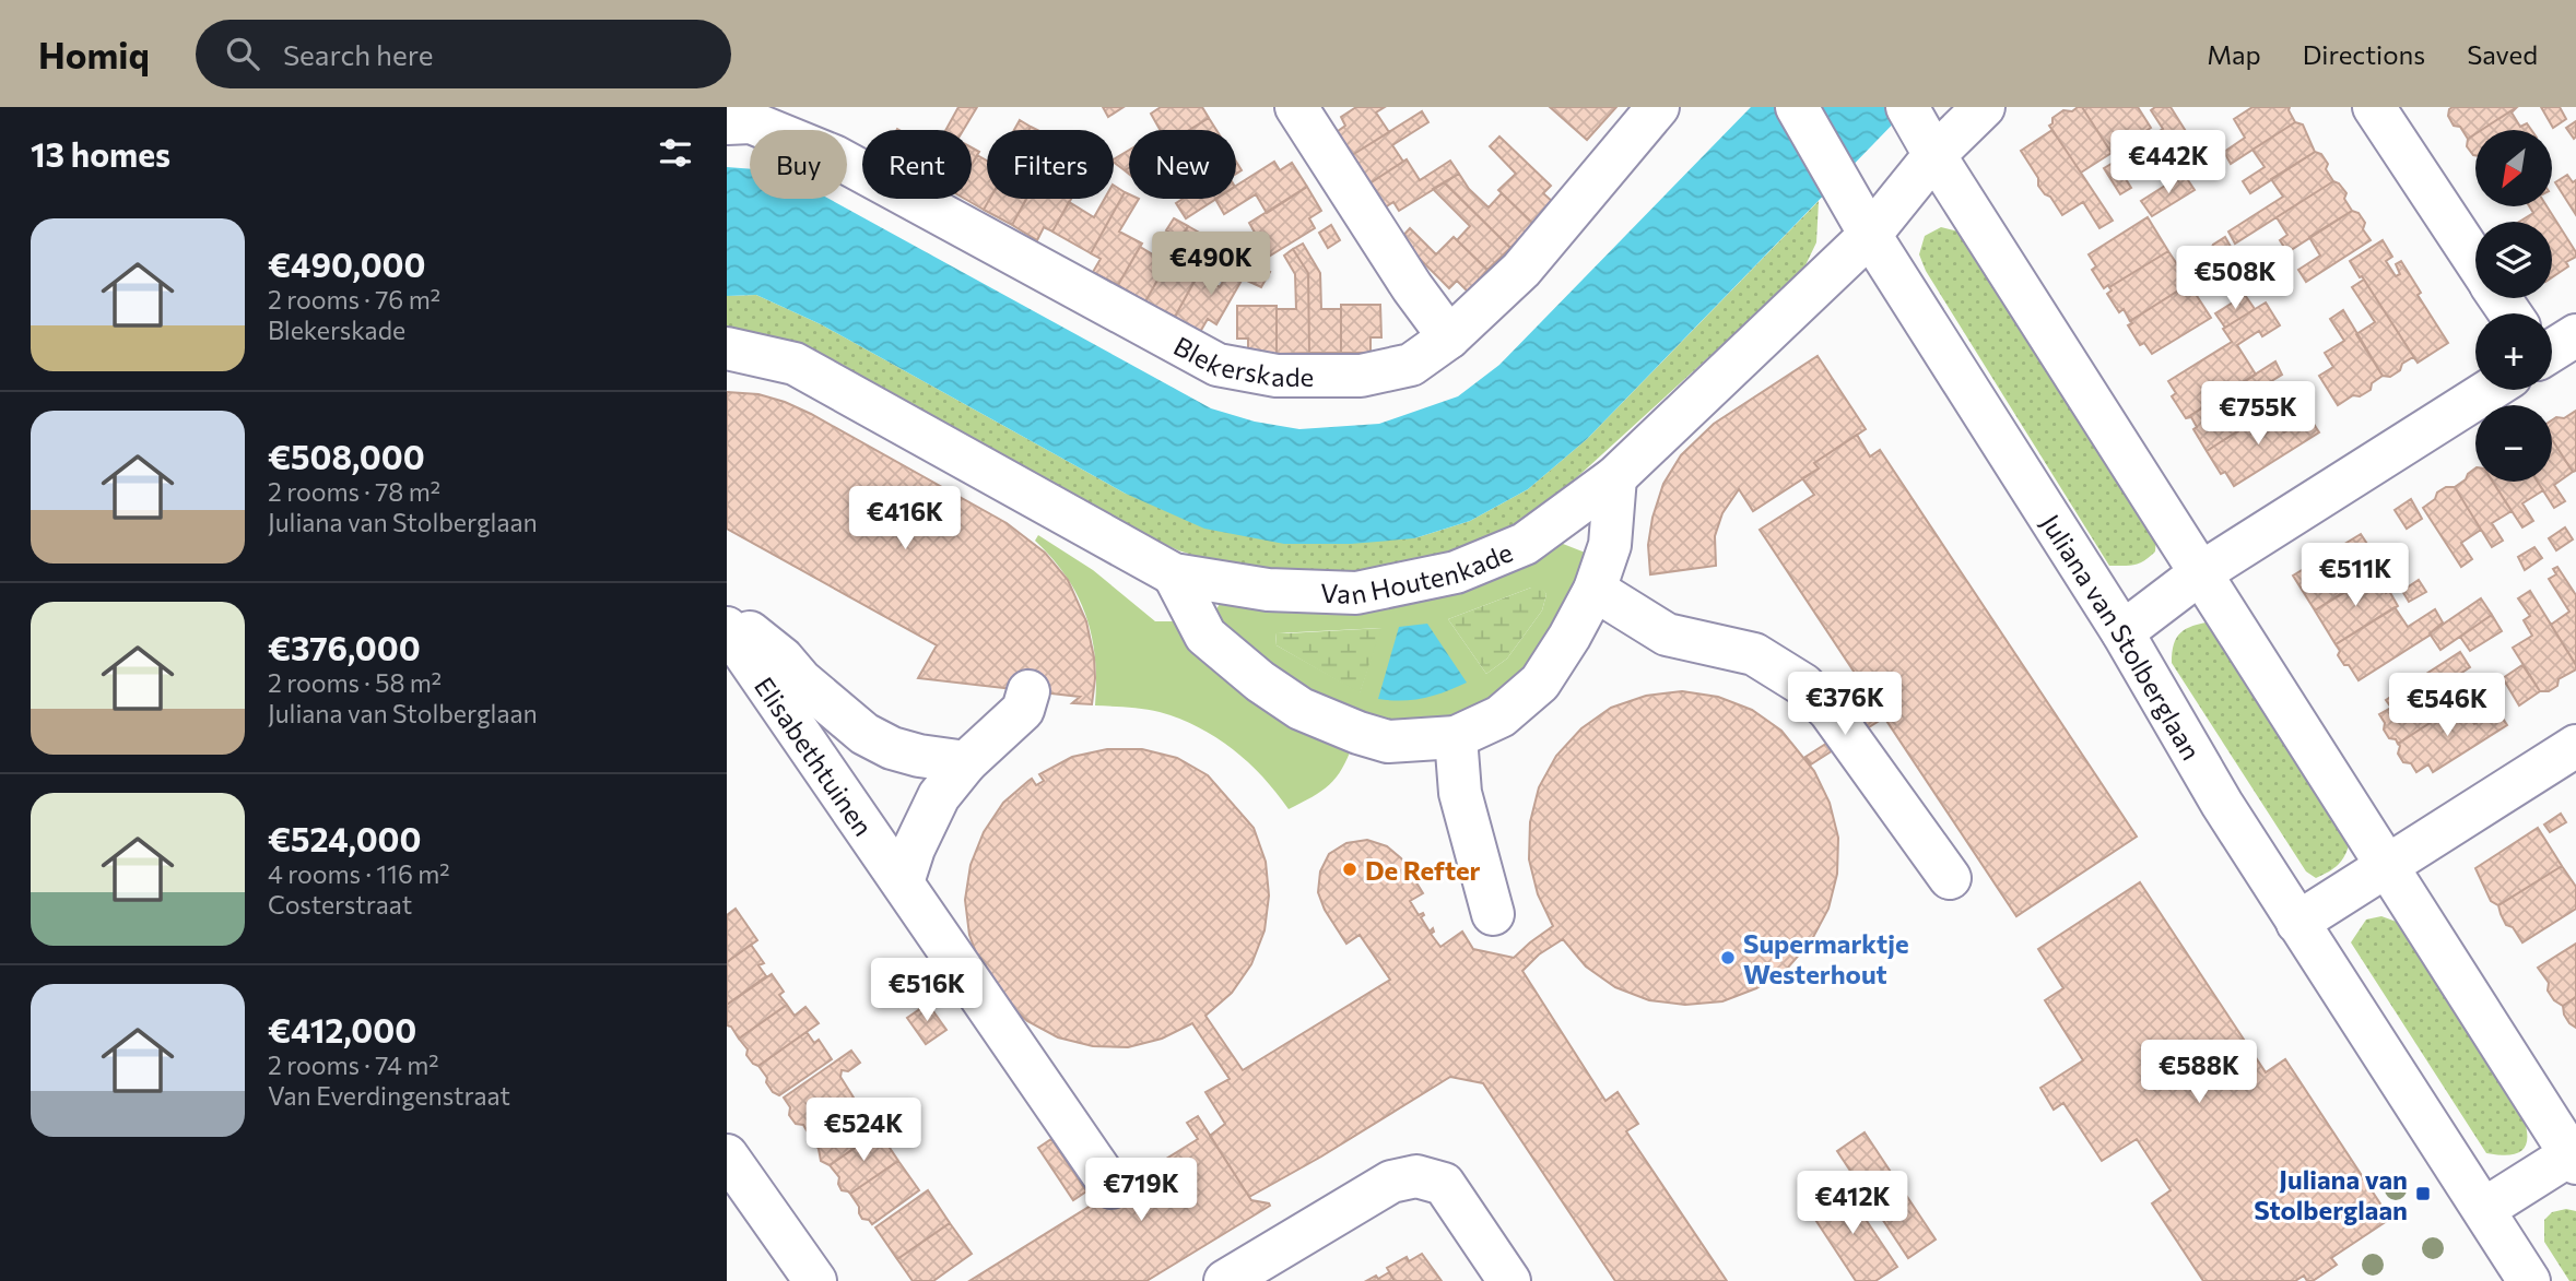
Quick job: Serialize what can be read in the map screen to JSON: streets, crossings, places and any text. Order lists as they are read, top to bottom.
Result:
{
  "streets": {
    "street": [
      "Blekerskade",
      "Van Houtenkade",
      "Juliana van Stolberglaan",
      "Elisabethtuinen"
    ]
  },
  "crossings": [
    ["Van Houtenkade", "Juliana van Stolberglaan"]
  ],
  "places": {
    "other": ["De Refter", "Supermarktje Westerhout"],
    "transit": ["Juliana van Stolberglaan"]
  },
  "north": "bottom left",
  "page": {
    "header": "Homiq",
    "search": "Search here",
    "nav": ["Map", "Directions", "Saved"],
    "heading": "13 homes",
    "map_buttons": ["+", "−"],
    "price": [
      "€442K",
      "€490K",
      "€508K",
      "€755K",
      "€416K",
      "€511K",
      "€376K",
      "€546K",
      "€516K",
      "€588K",
      "€524K",
      "€719K",
      "€412K"
    ],
    "chip": [
      "Buy",
      "Rent",
      "Filters",
      "New"
    ],
    "list": [
      {
        "name": "€490,000",
        "note": "2 rooms · 76 m² · Blekerskade"
      },
      {
        "name": "€508,000",
        "note": "2 rooms · 78 m² · Juliana van Stolberglaan"
      },
      {
        "name": "€376,000",
        "note": "2 rooms · 58 m² · Juliana van Stolberglaan"
      },
      {
        "name": "€524,000",
        "note": "4 rooms · 116 m² · Costerstraat"
      },
      {
        "name": "€412,000",
        "note": "2 rooms · 74 m² · Van Everdingenstraat"
      }
    ]
  }
}
